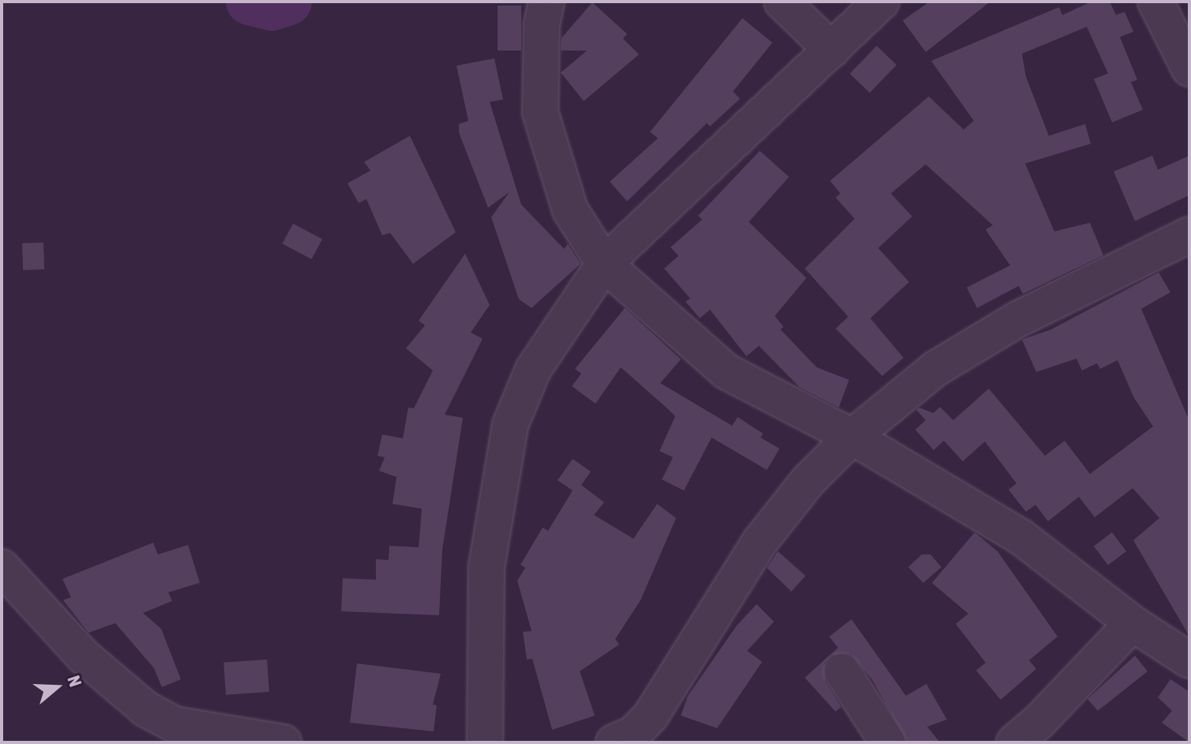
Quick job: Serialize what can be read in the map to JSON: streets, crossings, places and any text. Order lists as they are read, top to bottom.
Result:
{
  "north": "right"
}
